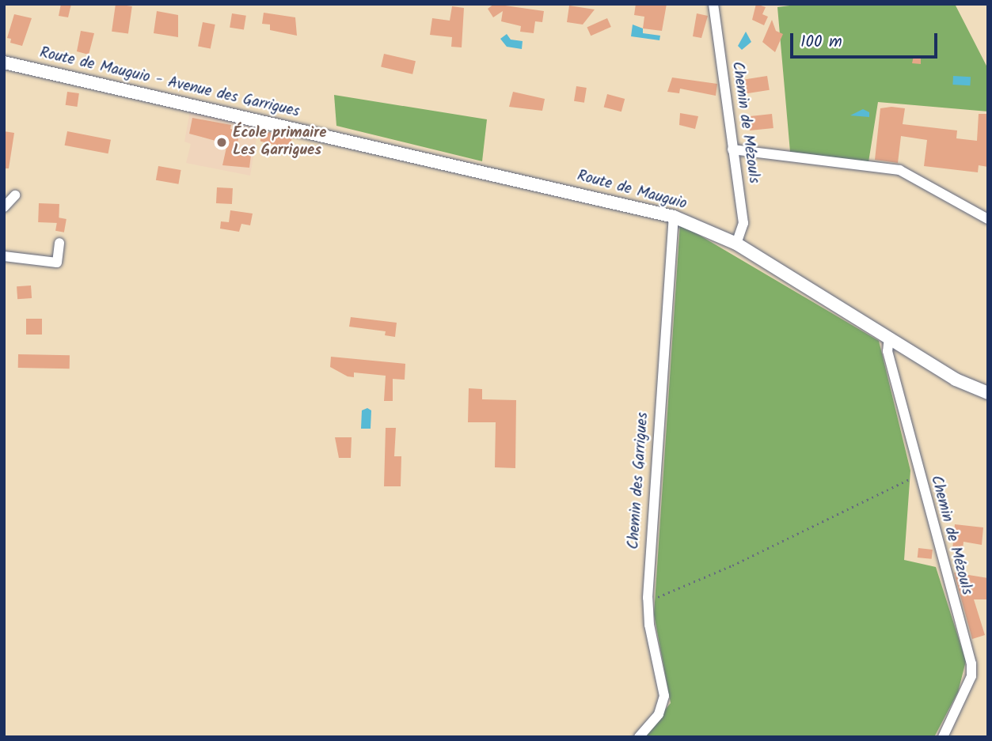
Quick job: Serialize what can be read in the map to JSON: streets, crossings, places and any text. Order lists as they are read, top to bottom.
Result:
{
  "streets": {
    "street": [
      "Route de Mauguio - Avenue des Garrigues",
      "Chemin de Mézouls",
      "Route de Mauguio",
      "Chemin des Garrigues"
    ]
  },
  "crossings": [
    ["Route de Mauguio - Avenue des Garrigues", "Route de Mauguio"],
    ["Chemin de Mézouls", "Route de Mauguio"],
    ["Route de Mauguio", "Chemin des Garrigues"]
  ],
  "places": ["École primaire Les Garrigues"],
  "scale_bar": "100 m"
}
